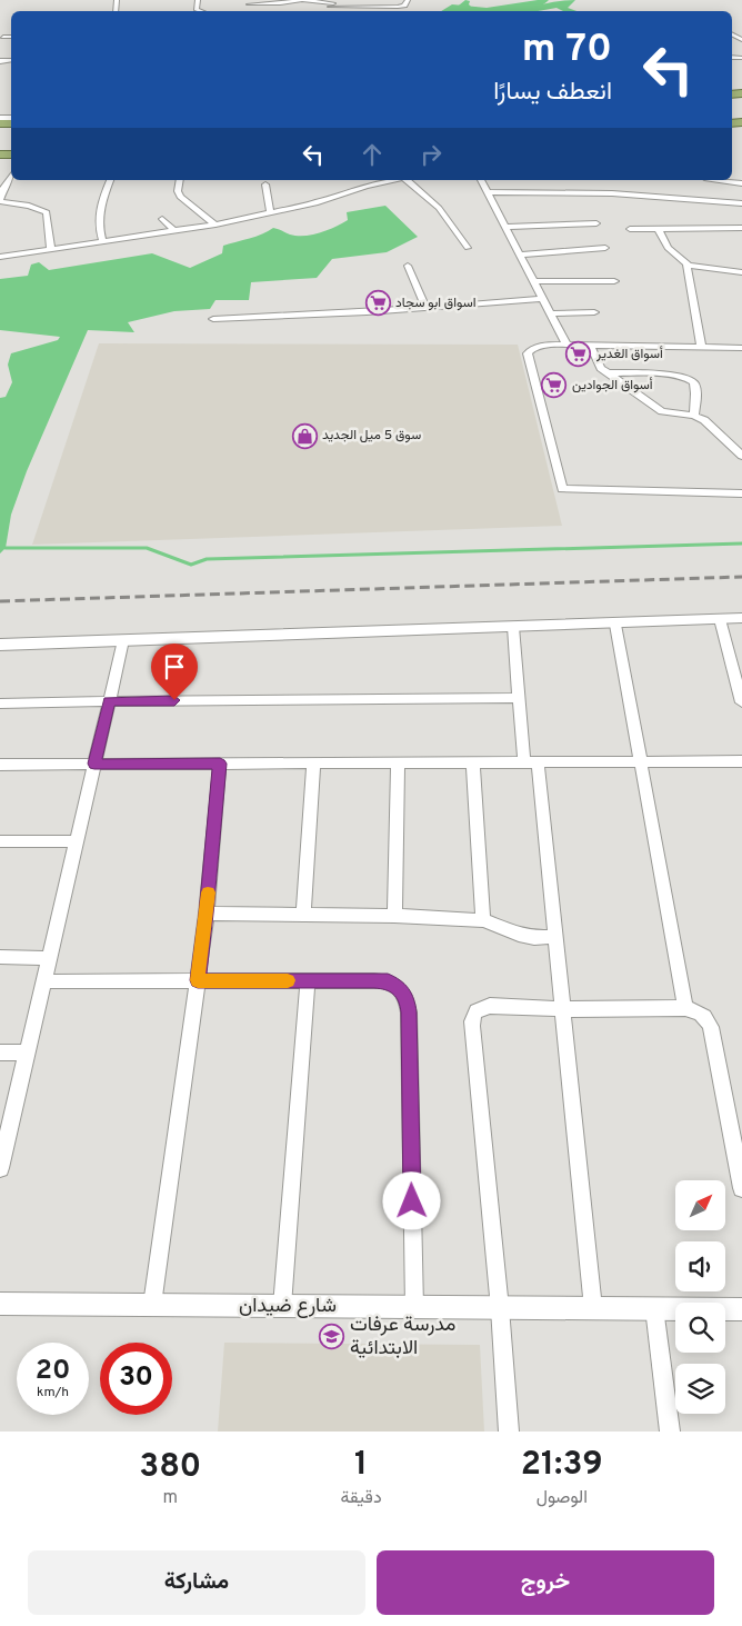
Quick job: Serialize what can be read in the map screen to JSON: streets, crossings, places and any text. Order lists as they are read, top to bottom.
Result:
{
  "streets": {
    "street": ["شارع ضيدان"]
  },
  "places": {
    "supermarket": ["اسواق ابو سجاد", "أسواق الغدير", "أسواق الجوادين"],
    "shop": ["سوق 5 ميل الجديد"],
    "school or university": ["مدرسة عرفات الابتدائية"]
  },
  "north": "top right",
  "page": {
    "turn": ["70 m", "انعطف يسارًا"],
    "speed": "20 km/h",
    "limit": "30",
    "eta": [
      "21:39",
      "الوصول",
      "1",
      "دقيقة",
      "380",
      "m"
    ],
    "buttons": ["خروج", "مشاركة"]
  }
}
